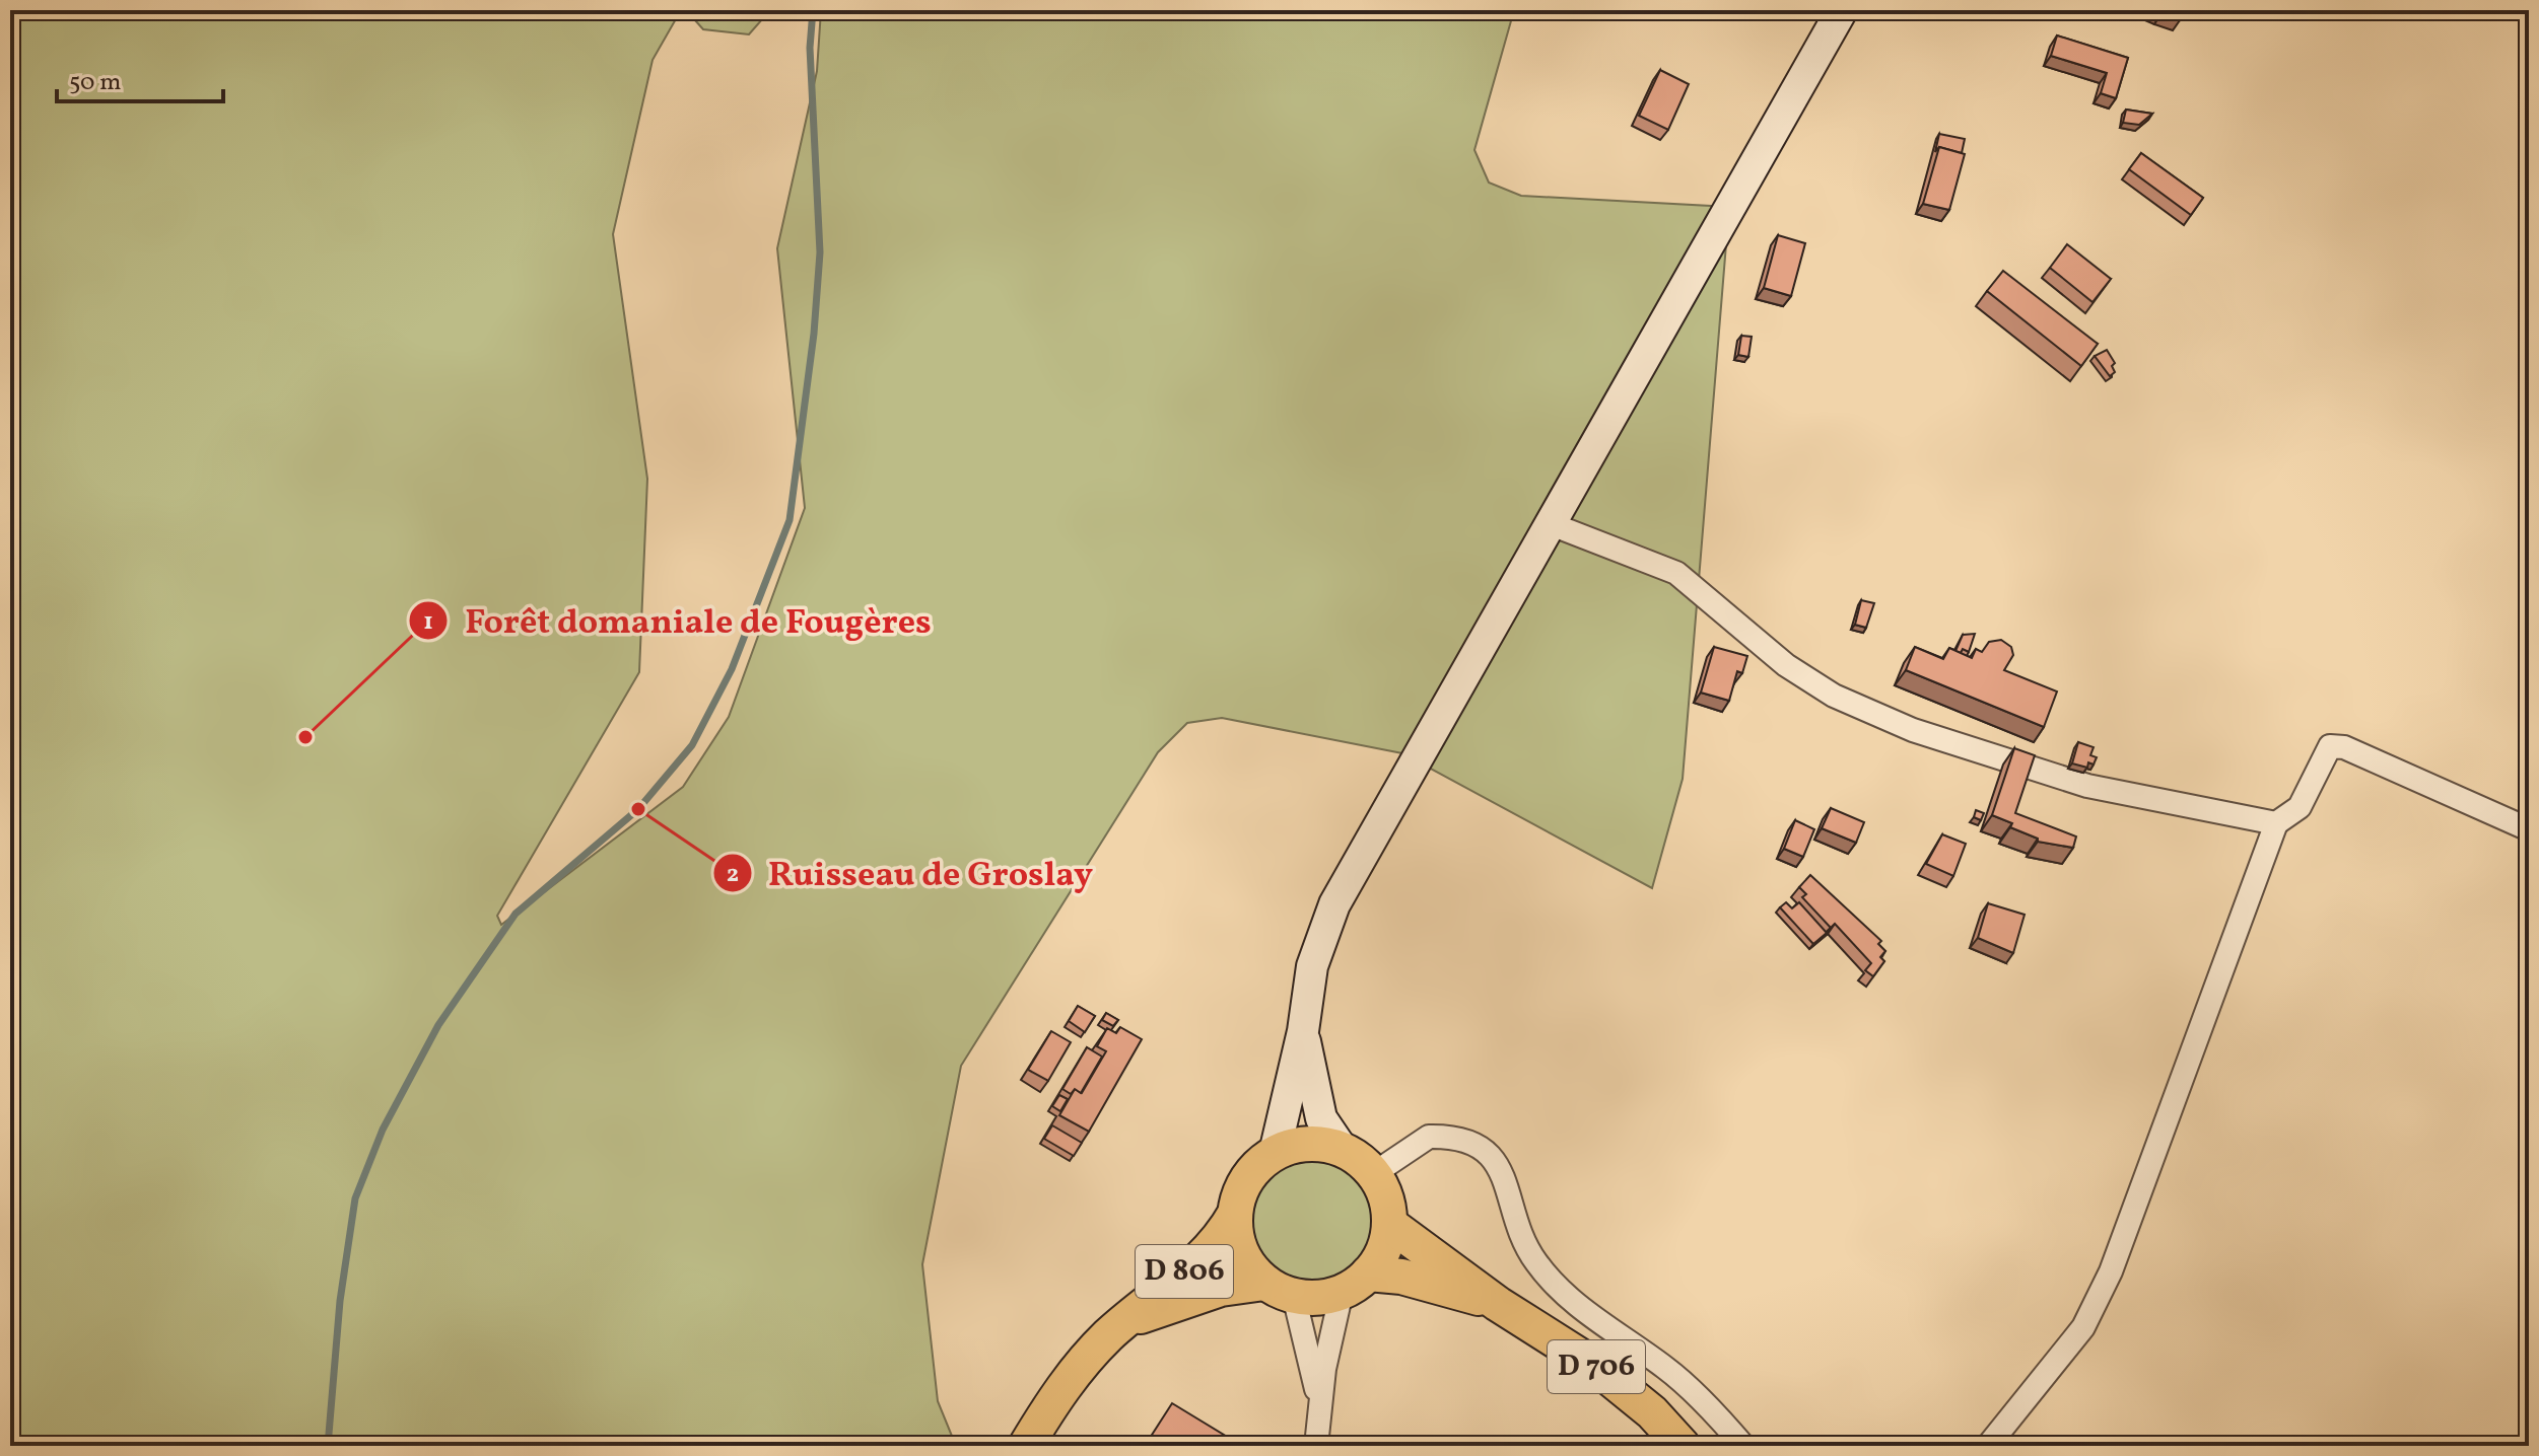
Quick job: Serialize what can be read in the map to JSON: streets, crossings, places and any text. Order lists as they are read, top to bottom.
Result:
{
  "streets": {
    "main road": ["D 806", "D 706"]
  },
  "crossings": [
    ["D 806", "D 706"]
  ],
  "places": ["Forêt domaniale de Fougères", "Ruisseau de Groslay"],
  "scale_bar": "50 m"
}
